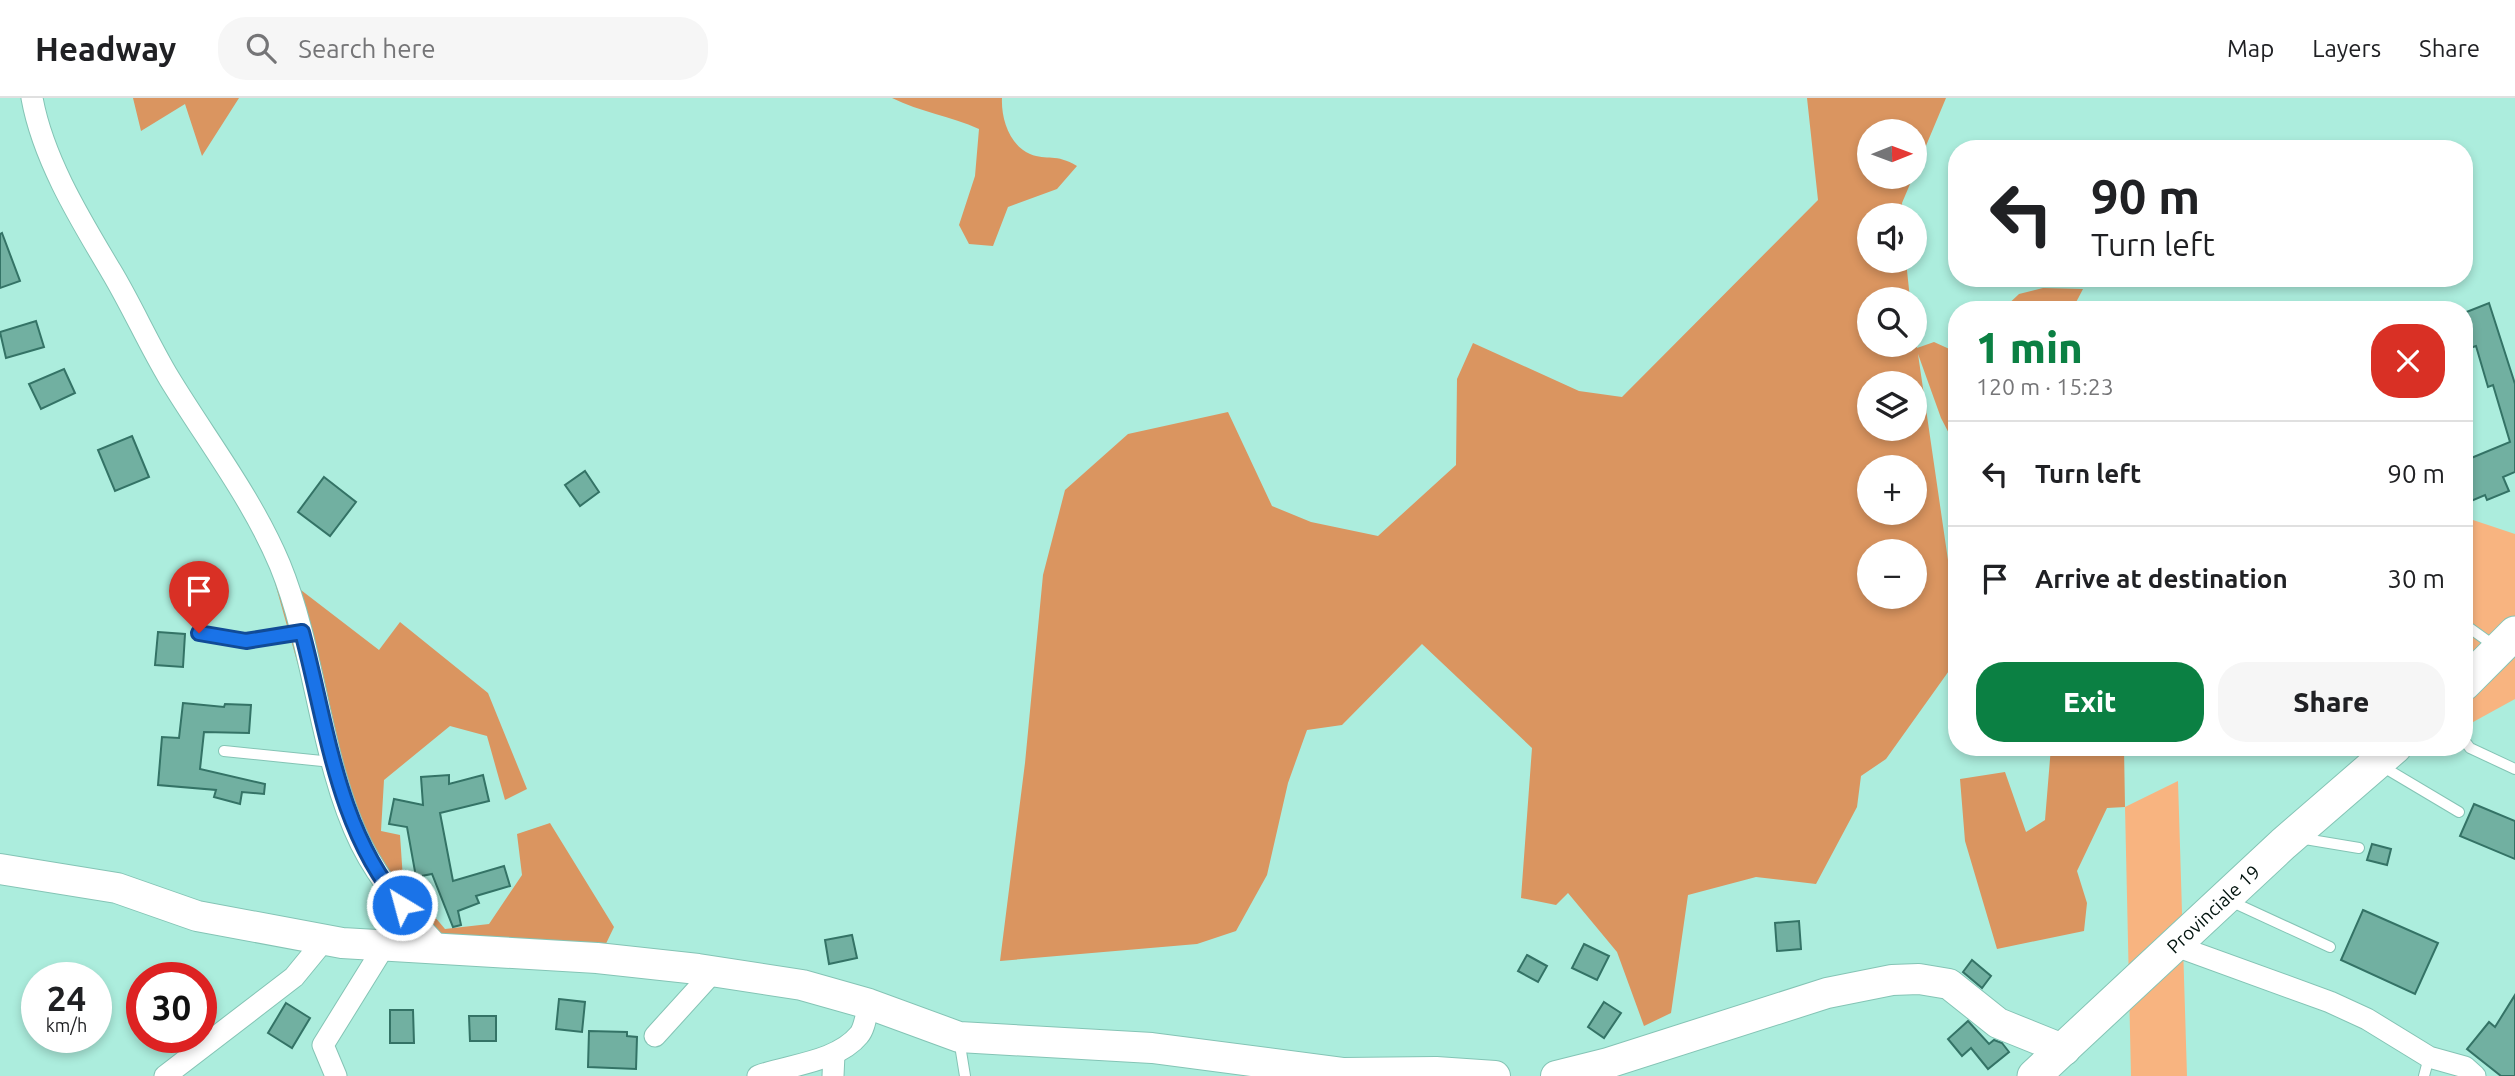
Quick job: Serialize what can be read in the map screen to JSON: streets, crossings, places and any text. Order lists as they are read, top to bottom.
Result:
{
  "streets": {
    "main road": ["Provinciale 19"]
  },
  "north": "right",
  "page": {
    "header": "Headway",
    "search": "Search here",
    "nav": ["Map", "Layers", "Share"],
    "map_buttons": ["+", "−"],
    "turn": ["90 m", "Turn left"],
    "heading": ["1 min", "120 m · 15:23"],
    "list": [
      {
        "name": "Turn left",
        "value": "90 m"
      },
      {
        "name": "Arrive at destination",
        "value": "30 m"
      }
    ],
    "buttons": ["Exit", "Share"],
    "speed": "24 km/h",
    "limit": "30"
  }
}
